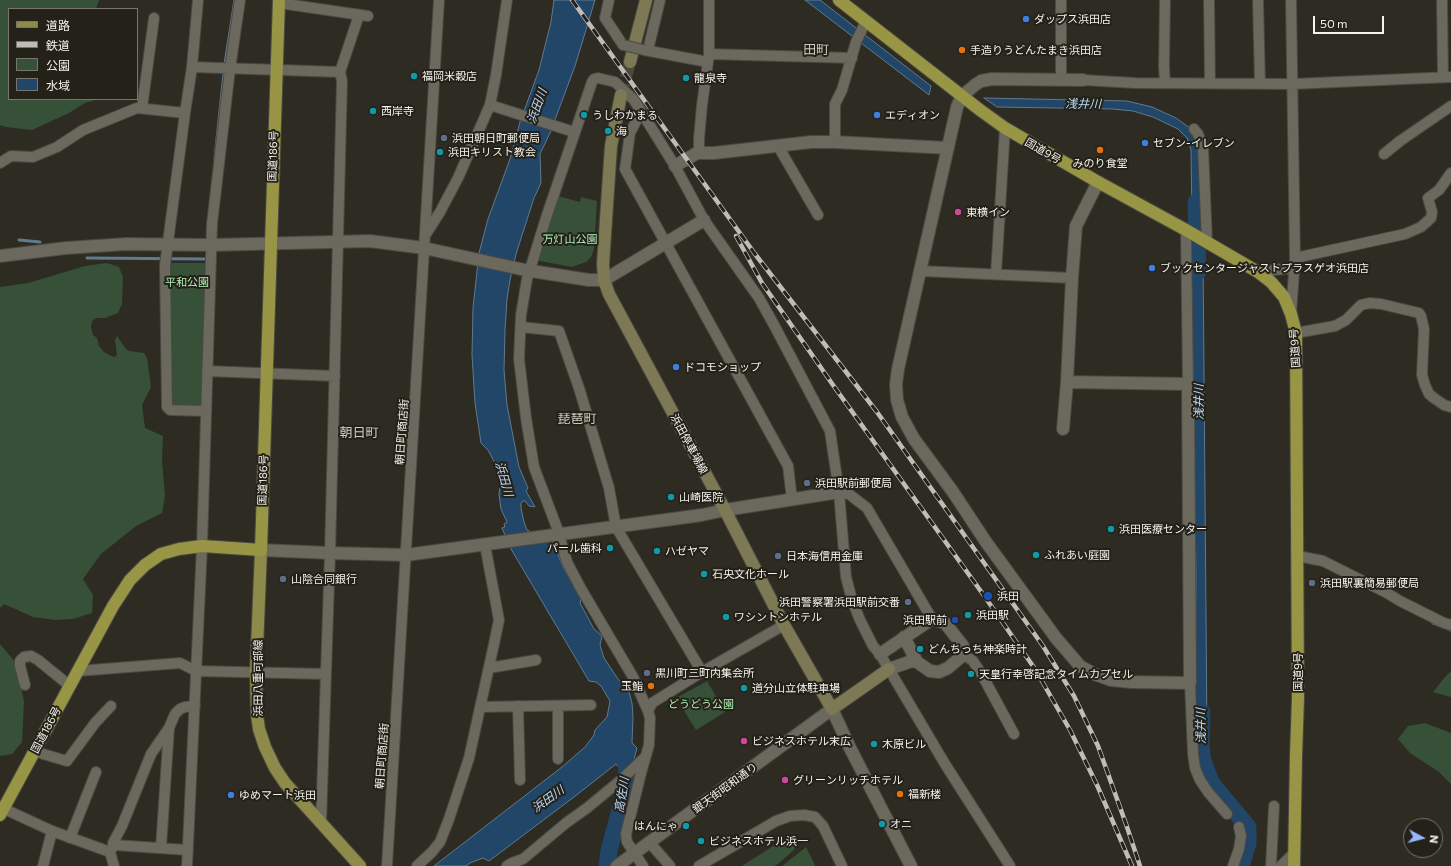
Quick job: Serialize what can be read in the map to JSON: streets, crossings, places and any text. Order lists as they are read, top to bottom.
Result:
{
  "streets": {
    "highway": ["国道9号", "国道186号"],
    "main road": ["浜田停車場線", "浜田八重可部線"],
    "street": ["朝日町商店街", "銀天街昭和通り"]
  },
  "crossings": [
    ["国道186号", "浜田八重可部線"],
    ["浜田停車場線", "銀天街昭和通り"]
  ],
  "districts": ["田町", "琵琶町", "朝日町"],
  "water": ["浅井川", "浜田川", "高佐川"],
  "parks": ["万灯山公園", "平和公園", "どうどう公園"],
  "places": [
    "ダップス浜田店",
    "手造りうどんたまき浜田店",
    "福岡米穀店",
    "龍泉寺",
    "西岸寺",
    "うしわかまる",
    "エディオン",
    "海",
    "浜田朝日町郵便局",
    "セブン-イレブン",
    "みのり食堂",
    "浜田キリスト教会",
    "東横イン",
    "ブックセンタージャストプラスゲオ浜田店",
    "ドコモショップ",
    "浜田駅前郵便局",
    "山崎医院",
    "浜田医療センター",
    "パール歯科",
    "ハゼヤマ",
    "ふれあい庭園",
    "日本海信用金庫",
    "石央文化ホール",
    "山陰合同銀行",
    "浜田駅裏簡易郵便局",
    "浜田",
    "浜田警察署浜田駅前交番",
    "浜田駅",
    "ワシントンホテル",
    "浜田駅前",
    "どんちっち神楽時計",
    "黒川町三町内集会所",
    "天皇行幸啓記念タイムカプセル",
    "玉鮨",
    "道分山立体駐車場",
    "ビジネスホテル末広",
    "木原ビル",
    "グリーンリッチホテル",
    "福新楼",
    "ゆめマート浜田",
    "オニ",
    "はんにゃ",
    "ビジネスホテル浜一"
  ],
  "legend": [
    "道路",
    "鉄道",
    "公園",
    "水域"
  ],
  "scale_bar": "50 m",
  "north": "right"
}
